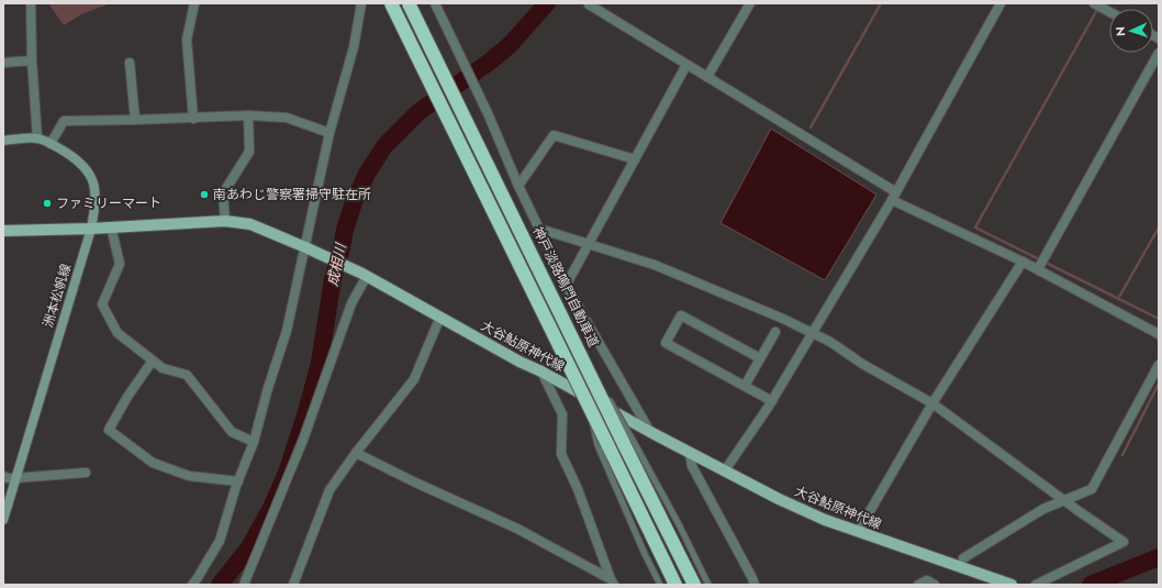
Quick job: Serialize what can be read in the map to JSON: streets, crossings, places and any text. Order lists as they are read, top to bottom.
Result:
{
  "streets": {
    "highway": ["神戸淡路鳴門自動車道"],
    "main road": ["洲本松帆線", "大谷鮎原神代線"]
  },
  "crossings": [
    ["洲本松帆線", "大谷鮎原神代線"]
  ],
  "water": ["成相川"],
  "places": ["南あわじ警察署掃守駐在所", "ファミリーマート"],
  "north": "left"
}
